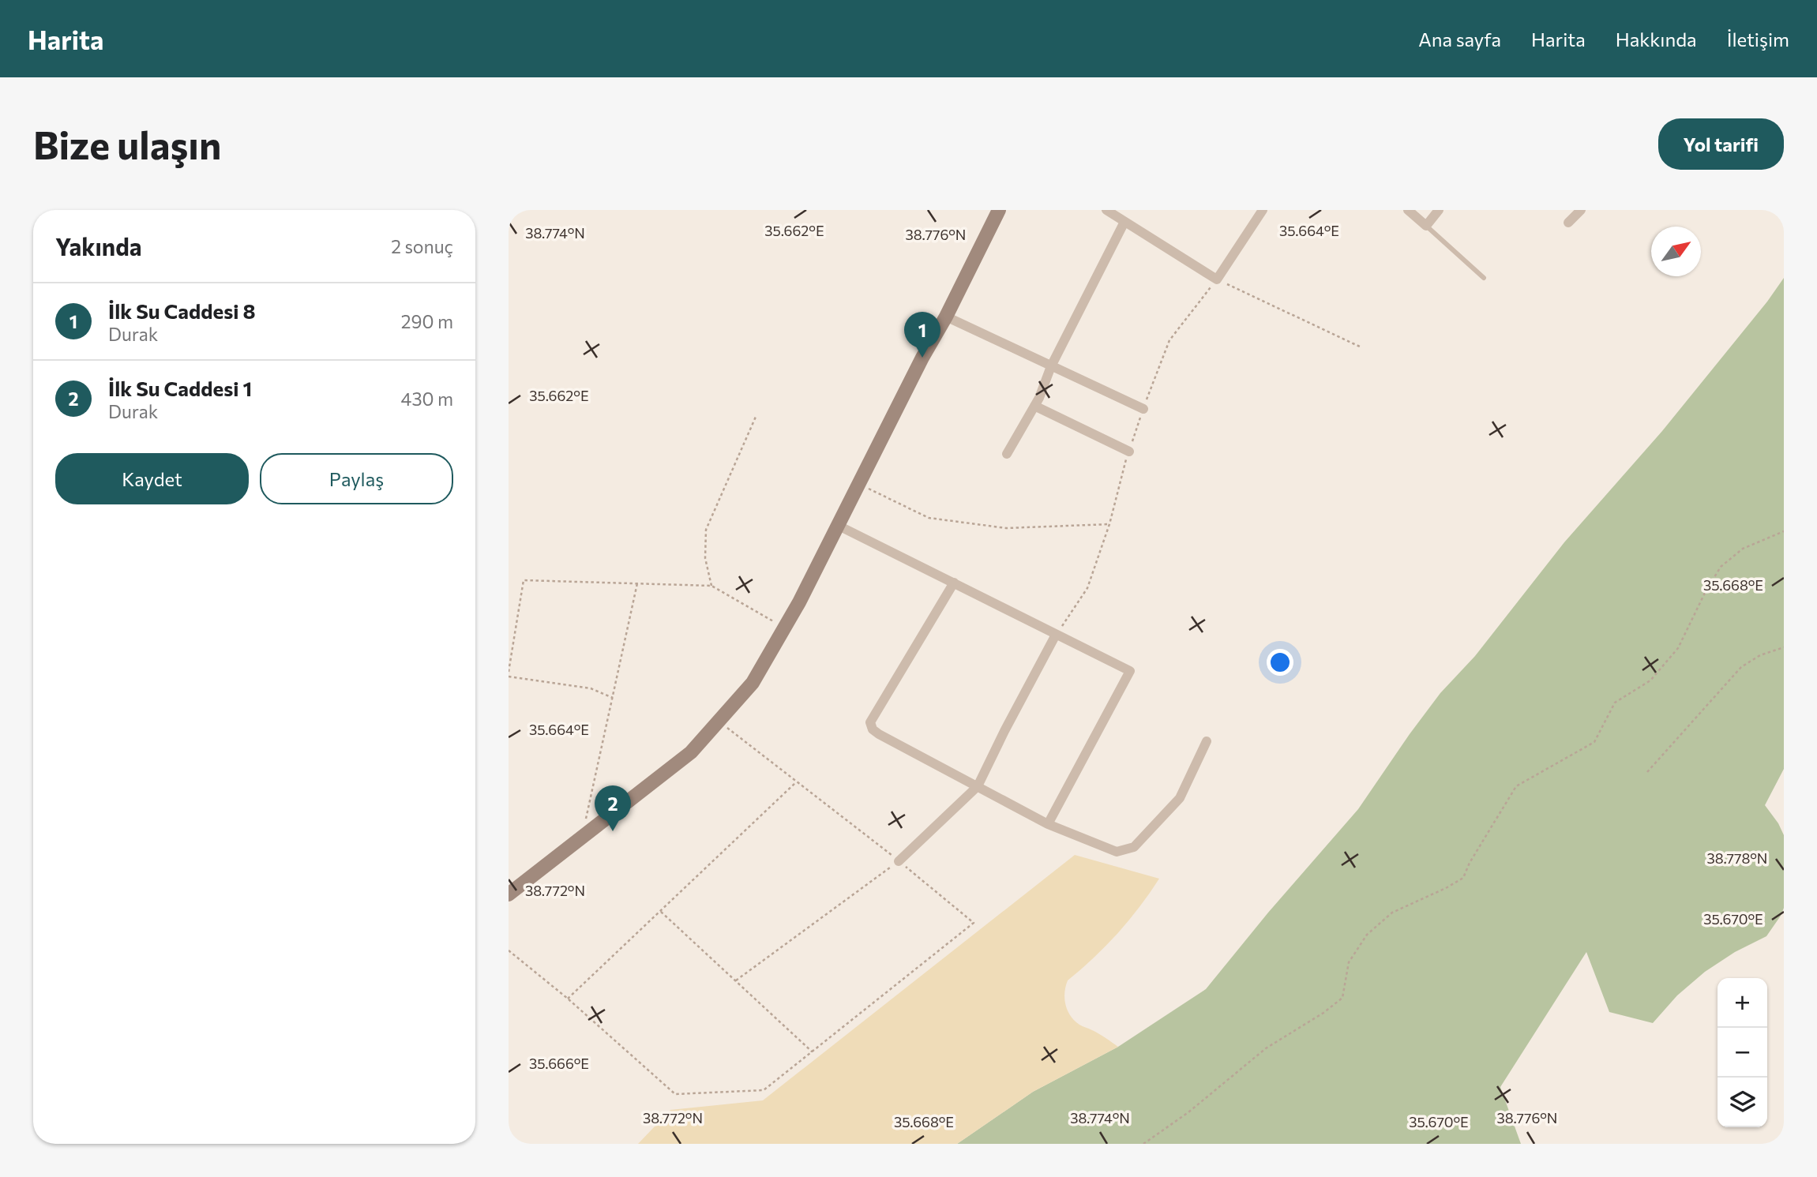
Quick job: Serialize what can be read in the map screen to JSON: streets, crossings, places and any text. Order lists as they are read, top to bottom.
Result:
{
  "north": "top right",
  "page": {
    "header": "Harita",
    "nav": [
      "Ana sayfa",
      "Harita",
      "Hakkında",
      "İletişim"
    ],
    "buttons": [
      "Yol tarifi",
      ["Kaydet", "Paylaş"]
    ],
    "title": "Bize ulaşın",
    "heading": ["Yakında", "2 sonuç"],
    "list": [
      {
        "mark": "1",
        "name": "İlk Su Caddesi 8",
        "note": "Durak",
        "value": "290 m"
      },
      {
        "mark": "2",
        "name": "İlk Su Caddesi 1",
        "note": "Durak",
        "value": "430 m"
      }
    ],
    "pins": ["1", "2"],
    "map_buttons": ["+", "−"]
  },
  "coordinates": [
    "35.662°E",
    "35.664°E",
    "38.774°N",
    "38.776°N",
    "35.668°E",
    "38.778°N",
    "38.772°N",
    "35.670°E",
    "35.666°E"
  ]
}
